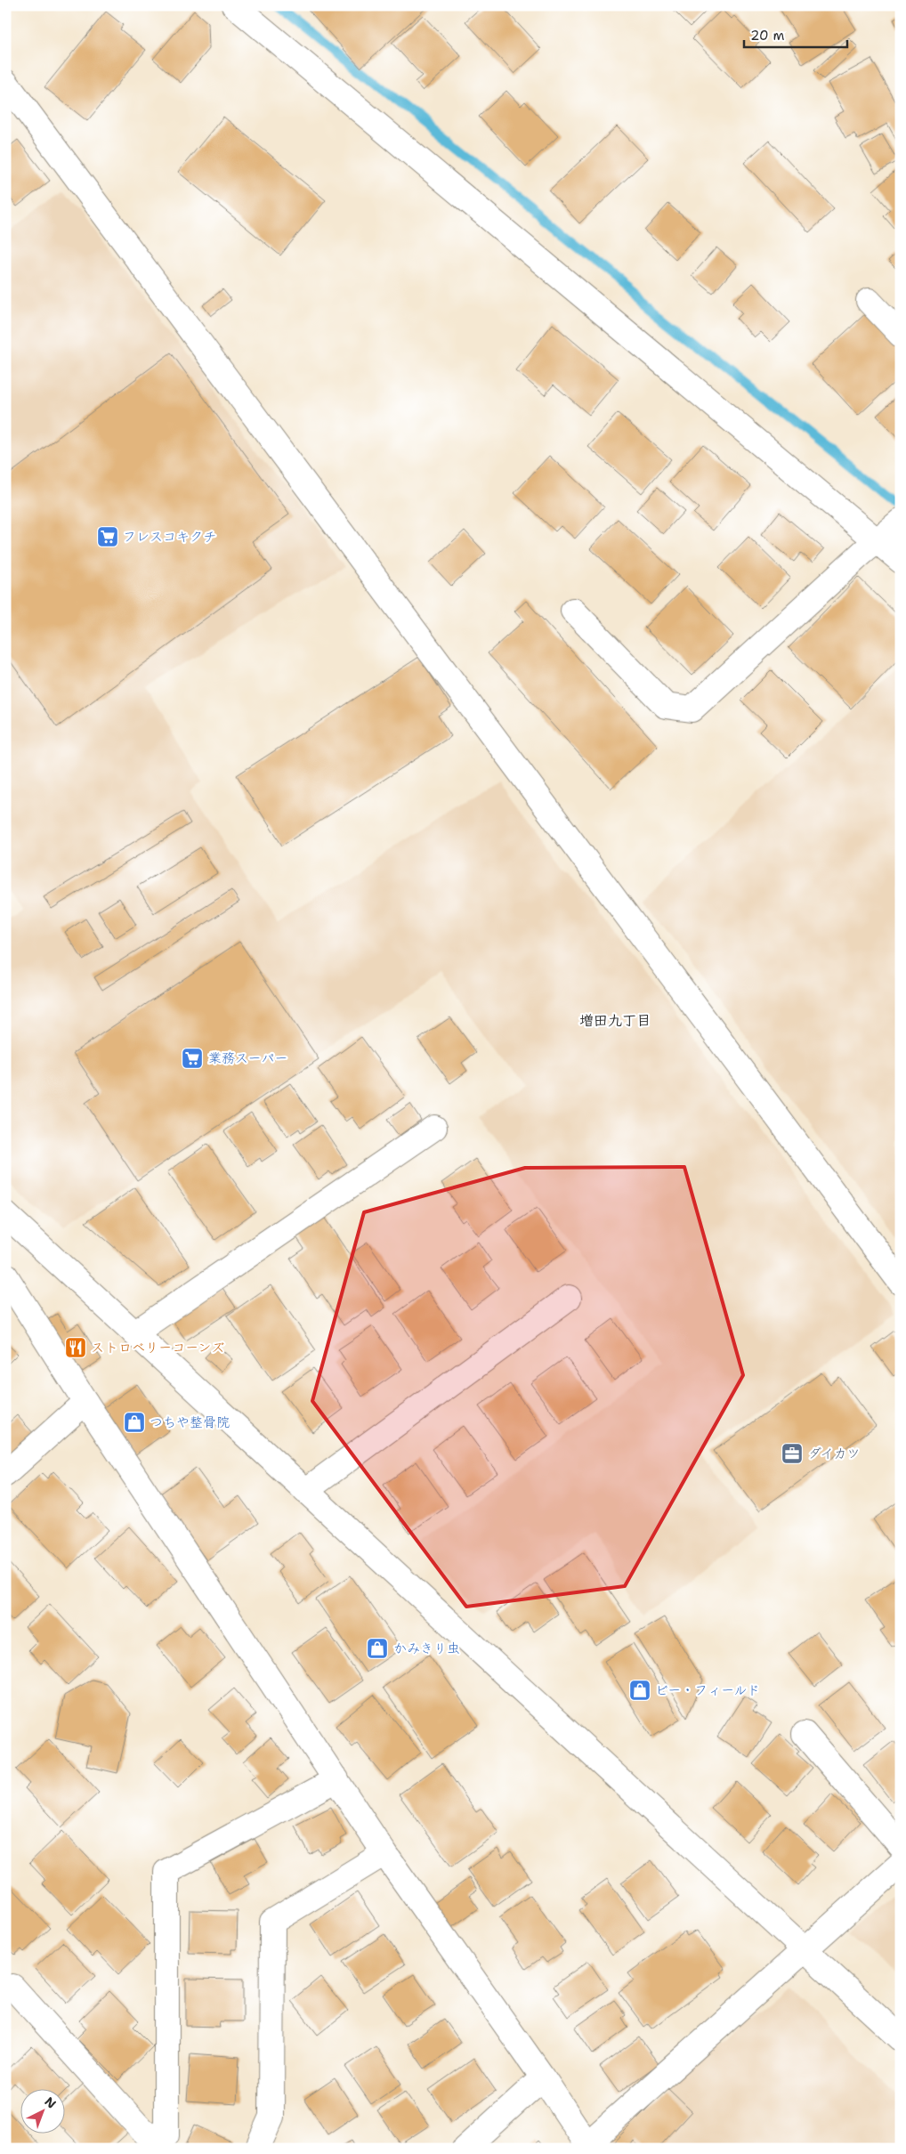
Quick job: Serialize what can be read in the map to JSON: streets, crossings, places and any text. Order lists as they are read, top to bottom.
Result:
{
  "districts": ["増田九丁目"],
  "places": {
    "supermarket": ["フレスコキクチ", "業務スーパー"],
    "restaurant": ["ストロベリーコーンズ"],
    "shop": ["つちや整骨院", "かみきり虫", "ビー・フィールド"],
    "office": ["ダイカツ"]
  },
  "scale_bar": "20 m",
  "north": "top right"
}
